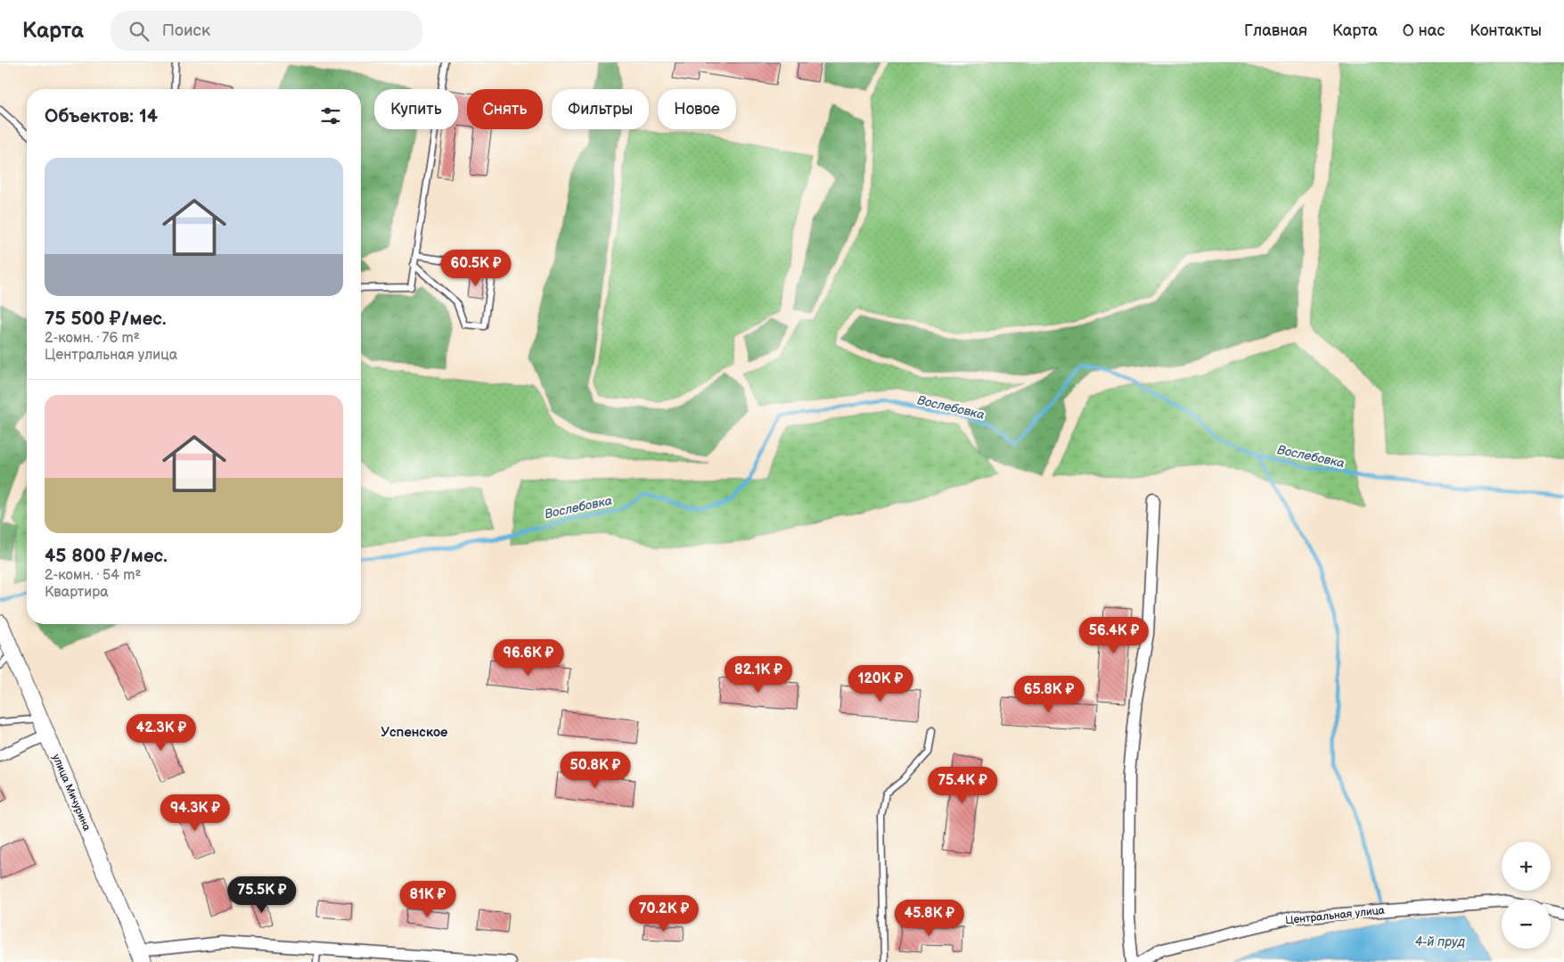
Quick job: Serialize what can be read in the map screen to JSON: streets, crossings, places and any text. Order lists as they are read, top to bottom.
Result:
{
  "streets": {
    "main road": ["улица Мичурина"],
    "street": ["Центральная улица"]
  },
  "districts": ["Успенское"],
  "water": ["Вослебовка", "4-й пруд"],
  "page": {
    "header": "Карта",
    "search": "Поиск",
    "nav": [
      "Главная",
      "Карта",
      "О нас",
      "Контакты"
    ],
    "chip": [
      "Купить",
      "Снять",
      "Фильтры",
      "Новое"
    ],
    "heading": "Объектов: 14",
    "list": [
      {
        "name": "75 500 ₽/мес.",
        "note": "2-комн. · 76 m² · Центральная улица"
      },
      {
        "name": "45 800 ₽/мес.",
        "note": "2-комн. · 54 m² · Квартира"
      }
    ],
    "price": [
      "60.5K ₽",
      "56.4K ₽",
      "96.6K ₽",
      "82.1K ₽",
      "120K ₽",
      "65.8K ₽",
      "42.3K ₽",
      "50.8K ₽",
      "75.4K ₽",
      "94.3K ₽",
      "75.5K ₽",
      "81K ₽",
      "70.2K ₽",
      "45.8K ₽"
    ],
    "map_buttons": ["+", "−"]
  }
}
